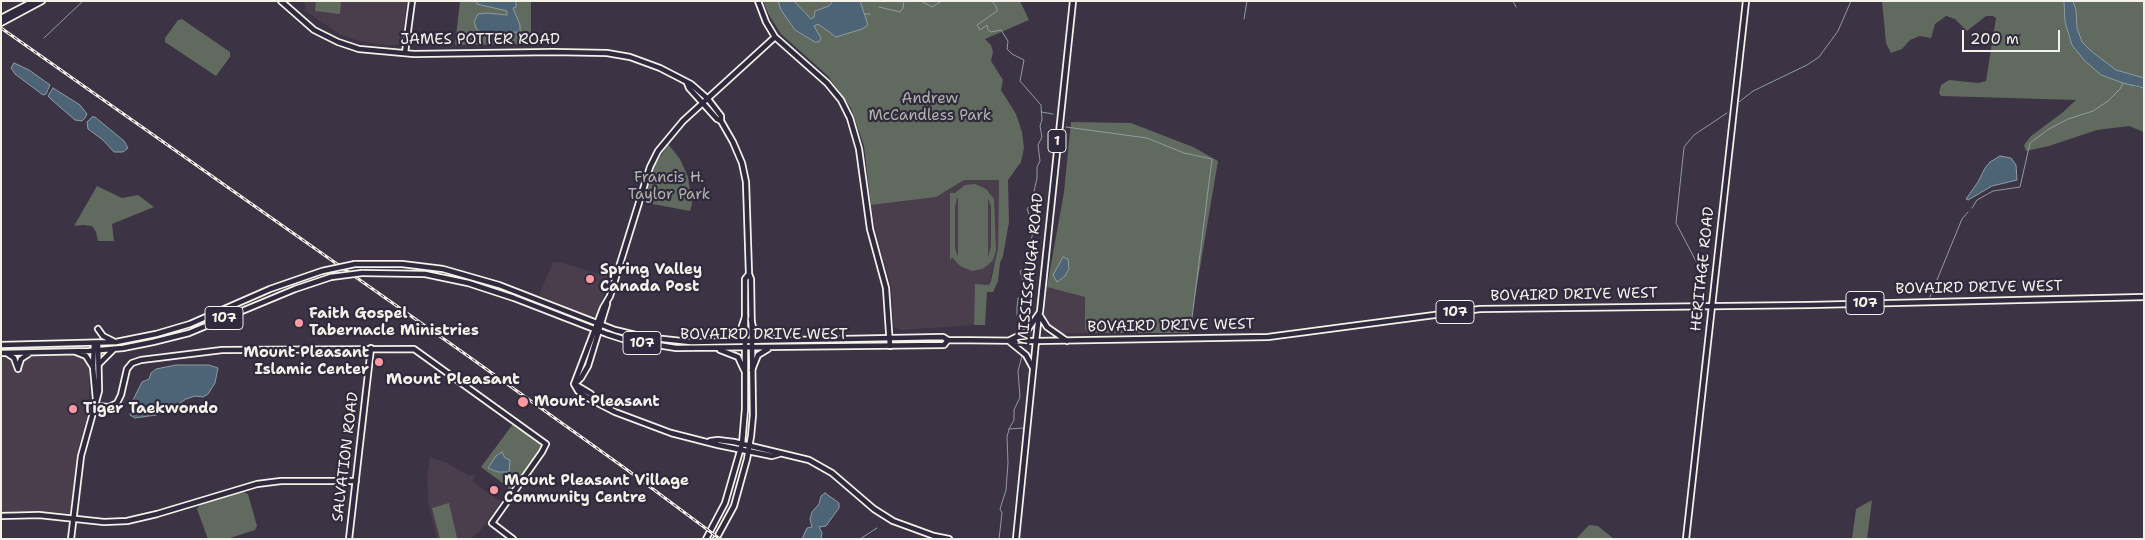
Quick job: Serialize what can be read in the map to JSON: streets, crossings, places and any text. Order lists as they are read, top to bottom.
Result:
{
  "streets": {
    "main road": [
      "JAMES POTTER ROAD",
      "1",
      "MISSISSAUGA ROAD",
      "HERITAGE ROAD",
      "BOVAIRD DRIVE WEST",
      "107",
      "SALVATION ROAD"
    ]
  },
  "crossings": [
    ["MISSISSAUGA ROAD", "BOVAIRD DRIVE WEST"],
    ["HERITAGE ROAD", "BOVAIRD DRIVE WEST"]
  ],
  "districts": ["Mount Pleasant"],
  "parks": ["Andrew McCandless Park", "Francis H. Taylor Park"],
  "places": [
    "Spring Valley Canada Post",
    "Faith Gospel Tabernacle Ministries",
    "Mount Pleasant Islamic Center",
    "Mount Pleasant",
    "Tiger Taekwondo",
    "Mount Pleasant Village Community Centre"
  ],
  "scale_bar": "200 m"
}
